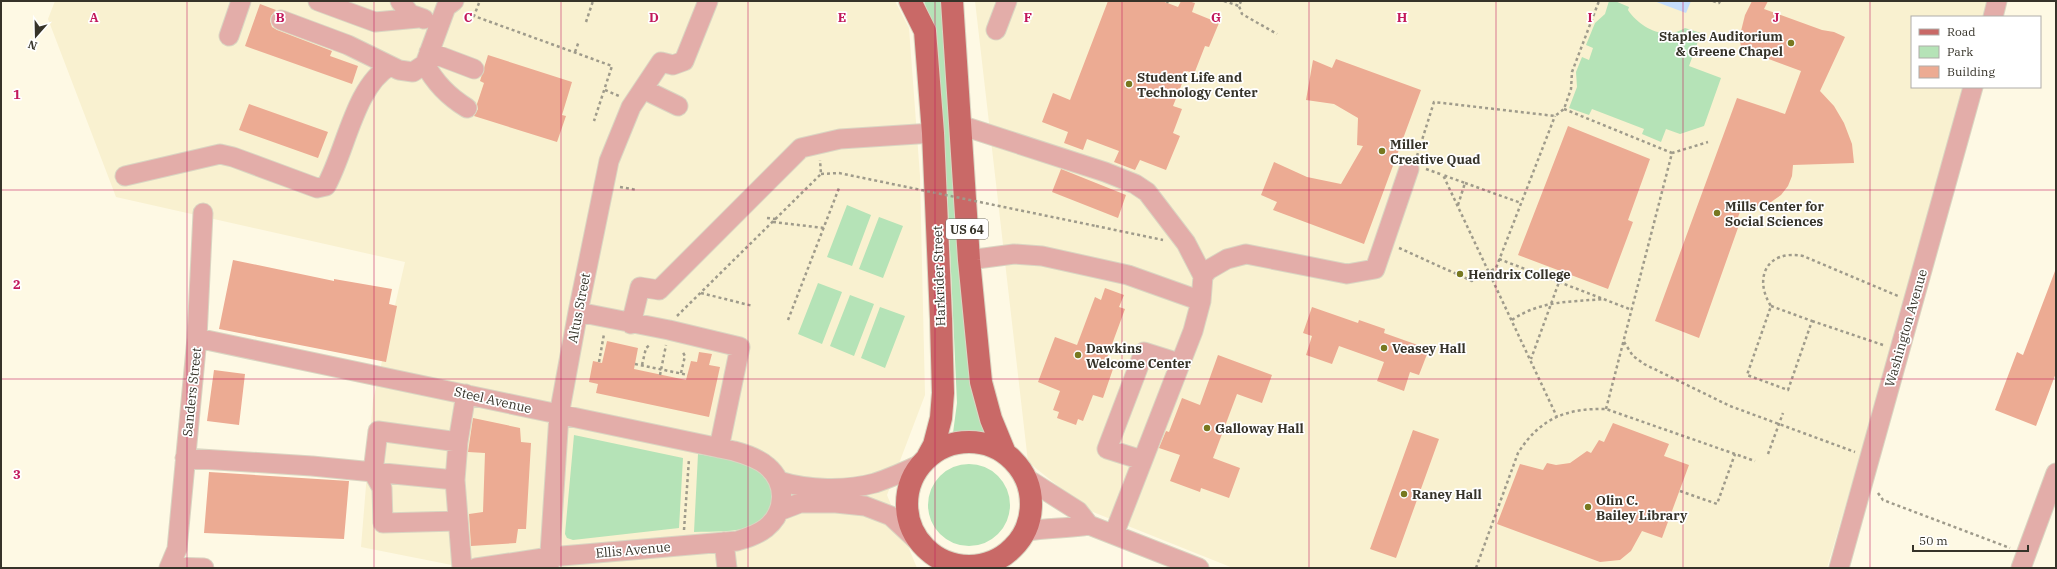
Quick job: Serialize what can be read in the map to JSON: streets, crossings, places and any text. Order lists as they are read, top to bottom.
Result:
{
  "streets": {
    "main road": ["US 64", "Harkrider Street"],
    "street": [
      "Altus Street",
      "Washington Avenue",
      "Sanders Street",
      "Steel Avenue",
      "Ellis Avenue"
    ]
  },
  "crossings": [
    ["US 64", "Harkrider Street"],
    ["Altus Street", "Steel Avenue"],
    ["Altus Street", "Ellis Avenue"],
    ["Sanders Street", "Steel Avenue"]
  ],
  "places": [
    "Staples Auditorium & Greene Chapel",
    "Student Life and Technology Center",
    "Miller Creative Quad",
    "Mills Center for Social Sciences",
    "Hendrix College",
    "Veasey Hall",
    "Dawkins Welcome Center",
    "Galloway Hall",
    "Raney Hall",
    "Olin C. Bailey Library"
  ],
  "legend": ["Road", "Park", "Building"],
  "scale_bar": "50 m",
  "north": "bottom",
  "grid": {
    "columns": [
      "A",
      "B",
      "C",
      "D",
      "E",
      "F",
      "G",
      "H",
      "I",
      "J"
    ],
    "rows": ["1", "2", "3"]
  }
}
